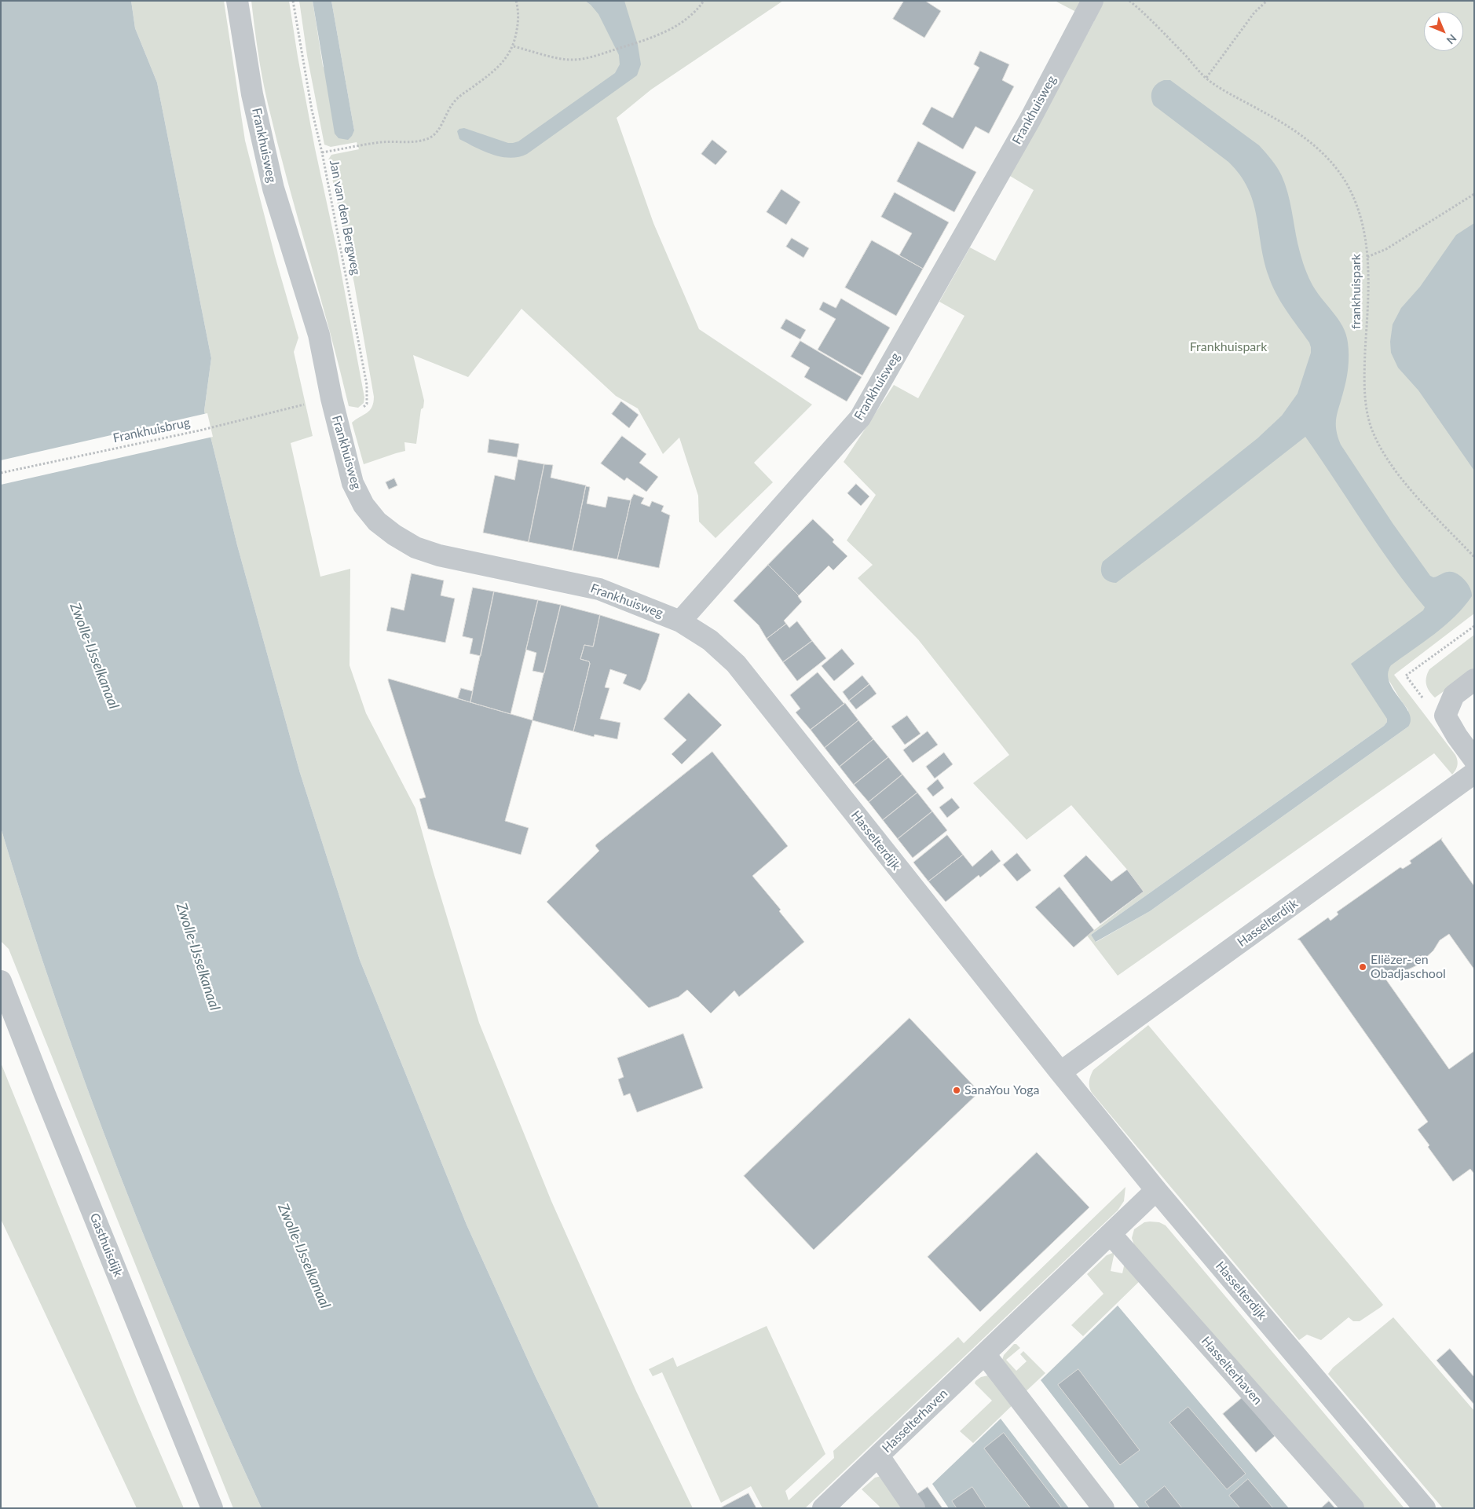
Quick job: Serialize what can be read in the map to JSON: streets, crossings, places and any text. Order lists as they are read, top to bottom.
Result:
{
  "streets": {
    "street": [
      "Frankhuisweg",
      "Hasselterdijk",
      "Gasthuisdijk",
      "Hasselterhaven"
    ],
    "path": ["Jan van den Bergweg", "frankhuispark", "Frankhuisbrug"]
  },
  "crossings": [
    ["Frankhuisweg", "Jan van den Bergweg"],
    ["Frankhuisweg", "Hasselterdijk"],
    ["Hasselterdijk", "Hasselterhaven"]
  ],
  "water": ["Zwolle-IJsselkanaal"],
  "parks": ["Frankhuispark"],
  "places": ["Eliëzer- en Obadjaschool", "SanaYou Yoga"],
  "north": "bottom right"
}
